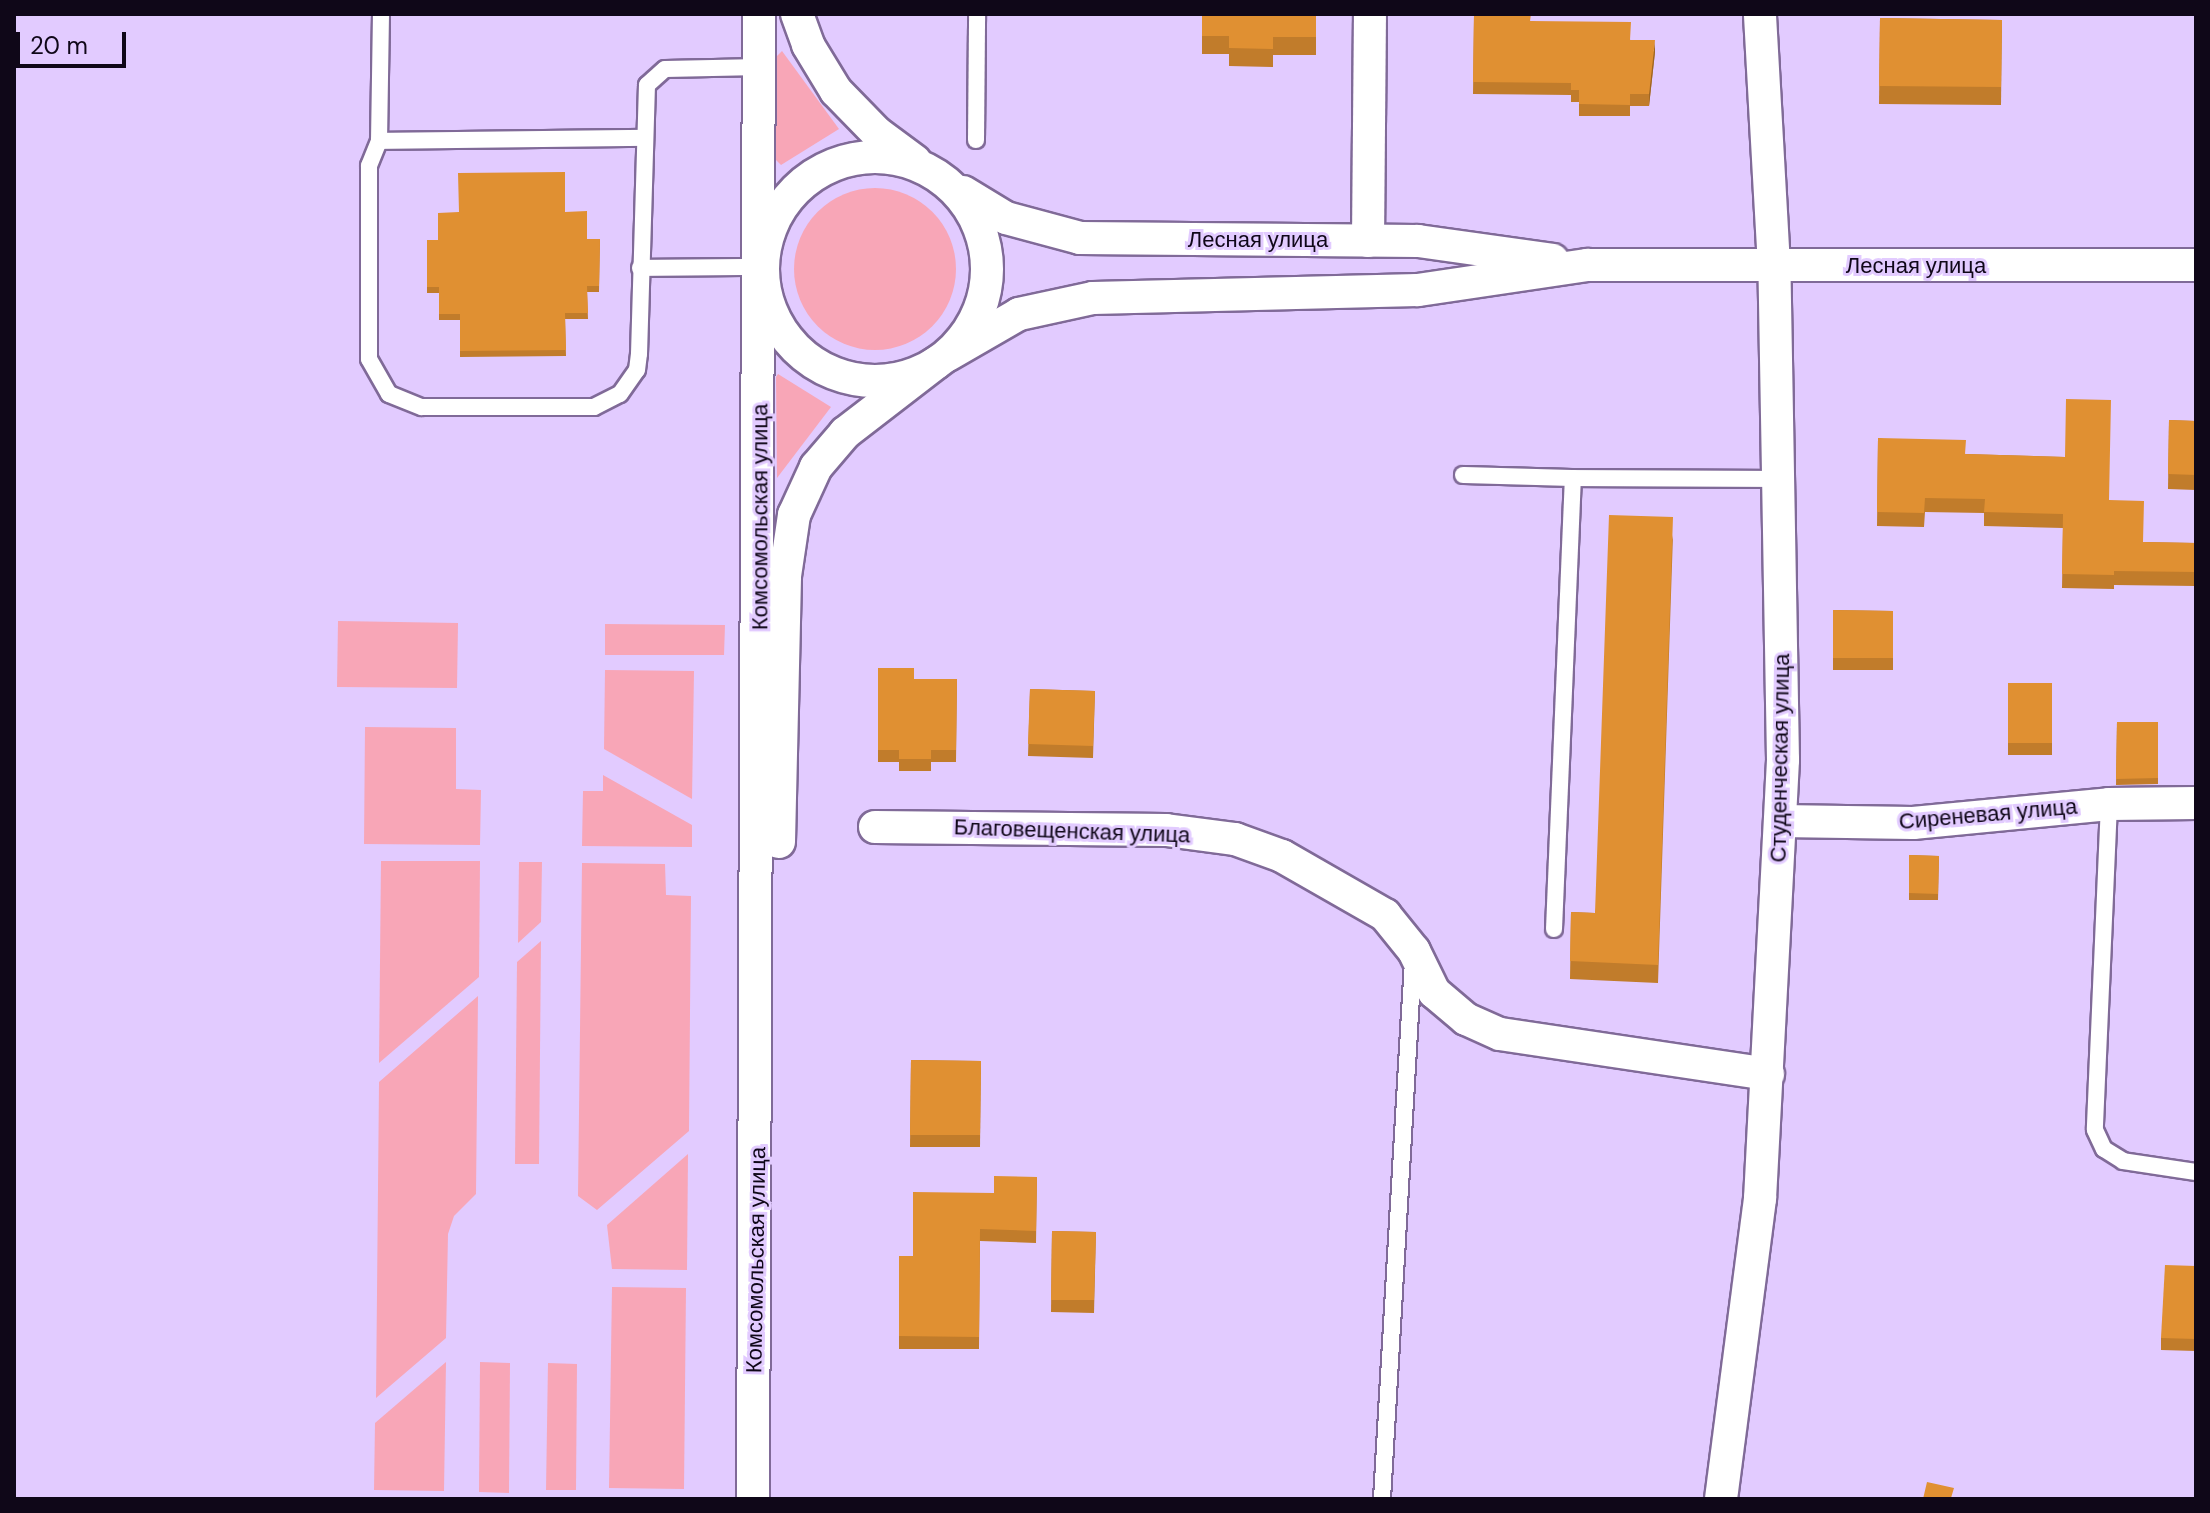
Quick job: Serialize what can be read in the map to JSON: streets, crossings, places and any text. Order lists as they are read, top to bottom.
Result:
{
  "streets": {
    "street": [
      "Лесная улица",
      "Комсомольская улица",
      "Студенческая улица",
      "Сиреневая улица",
      "Благовещенская улица"
    ]
  },
  "crossings": [
    ["Лесная улица", "Комсомольская улица"],
    ["Лесная улица", "Студенческая улица"],
    ["Студенческая улица", "Сиреневая улица"],
    ["Студенческая улица", "Благовещенская улица"]
  ],
  "scale_bar": "20 m"
}
